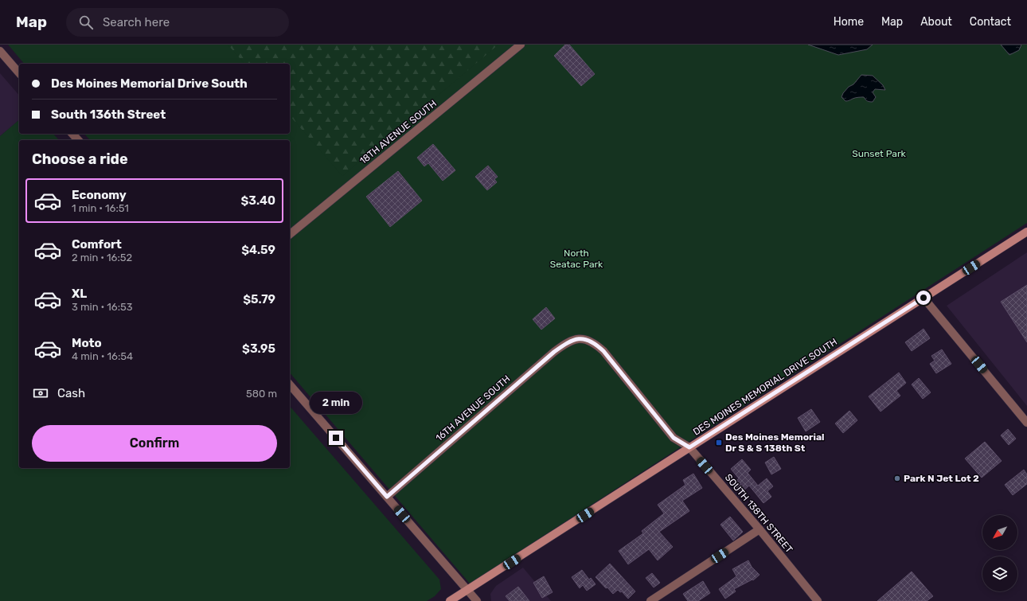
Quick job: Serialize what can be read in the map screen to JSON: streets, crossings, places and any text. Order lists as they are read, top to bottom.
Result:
{
  "streets": {
    "main road": ["DES MOINES MEMORIAL DRIVE SOUTH"],
    "street": ["18TH AVENUE SOUTH", "16TH AVENUE SOUTH", "SOUTH 138TH STREET"]
  },
  "crossings": [
    ["DES MOINES MEMORIAL DRIVE SOUTH", "SOUTH 138TH STREET"],
    ["16TH AVENUE SOUTH", "SOUTH 138TH STREET"]
  ],
  "parks": ["Sunset Park", "North Seatac Park"],
  "places": {
    "transit": ["Des Moines Memorial Dr S & S 138th St"],
    "other": ["Park N Jet Lot 2"]
  },
  "north": "bottom left",
  "page": {
    "header": "Map",
    "search": "Search here",
    "nav": [
      "Home",
      "Map",
      "About",
      "Contact"
    ],
    "banner": ["Des Moines Memorial Drive South", "South 136th Street"],
    "heading": "Choose a ride",
    "list": [
      {
        "name": "Economy",
        "note": "1 min · 16:51",
        "value": "$3.40"
      },
      {
        "name": "Comfort",
        "note": "2 min · 16:52",
        "value": "$4.59"
      },
      {
        "name": "XL",
        "note": "3 min · 16:53",
        "value": "$5.79"
      },
      {
        "name": "Moto",
        "note": "4 min · 16:54",
        "value": "$3.95"
      }
    ],
    "pay": ["Cash", "580 m"],
    "bubble": "2 min",
    "buttons": "Confirm"
  }
}
